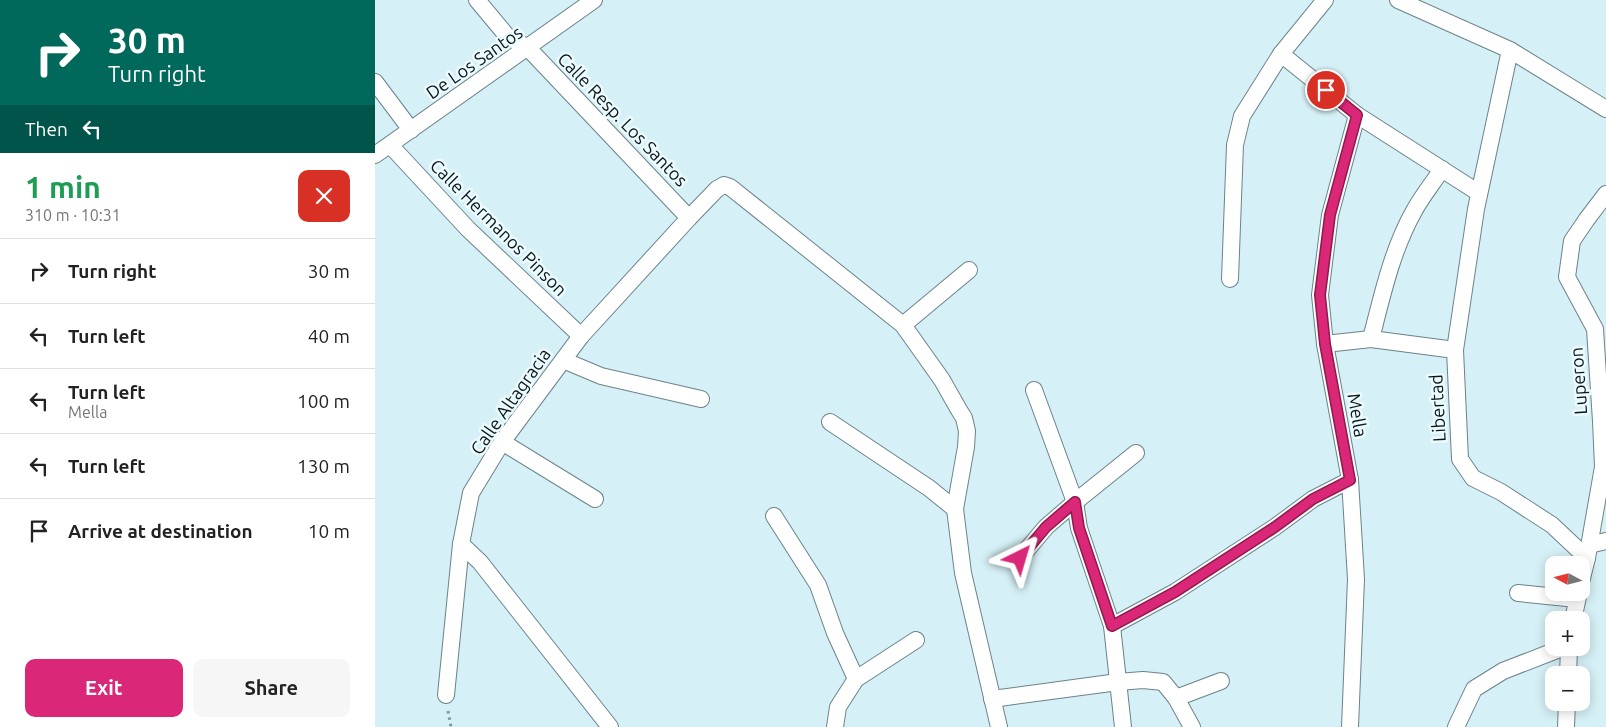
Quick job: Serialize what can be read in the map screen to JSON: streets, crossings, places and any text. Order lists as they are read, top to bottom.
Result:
{
  "streets": {
    "street": [
      "De Los Santos",
      "Calle Resp. Los Santos",
      "Calle Hermanos Pinson",
      "Luperon",
      "Calle Altagracia",
      "Libertad",
      "Mella"
    ]
  },
  "crossings": [
    ["De Los Santos", "Calle Resp. Los Santos"],
    ["De Los Santos", "Calle Hermanos Pinson"],
    ["Calle Resp. Los Santos", "Calle Altagracia"],
    ["Calle Hermanos Pinson", "Calle Altagracia"],
    ["Luperon", "Libertad"]
  ],
  "north": "left",
  "page": {
    "turn": ["30 m", "Turn right"],
    "then": "Then",
    "heading": ["1 min", "310 m · 10:31"],
    "list": [
      {
        "name": "Turn right",
        "value": "30 m"
      },
      {
        "name": "Turn left",
        "value": "40 m"
      },
      {
        "name": "Turn left",
        "note": "Mella",
        "value": "100 m"
      },
      {
        "name": "Turn left",
        "value": "130 m"
      },
      {
        "name": "Arrive at destination",
        "value": "10 m"
      }
    ],
    "map_buttons": ["+", "−"],
    "buttons": ["Exit", "Share"]
  }
}
